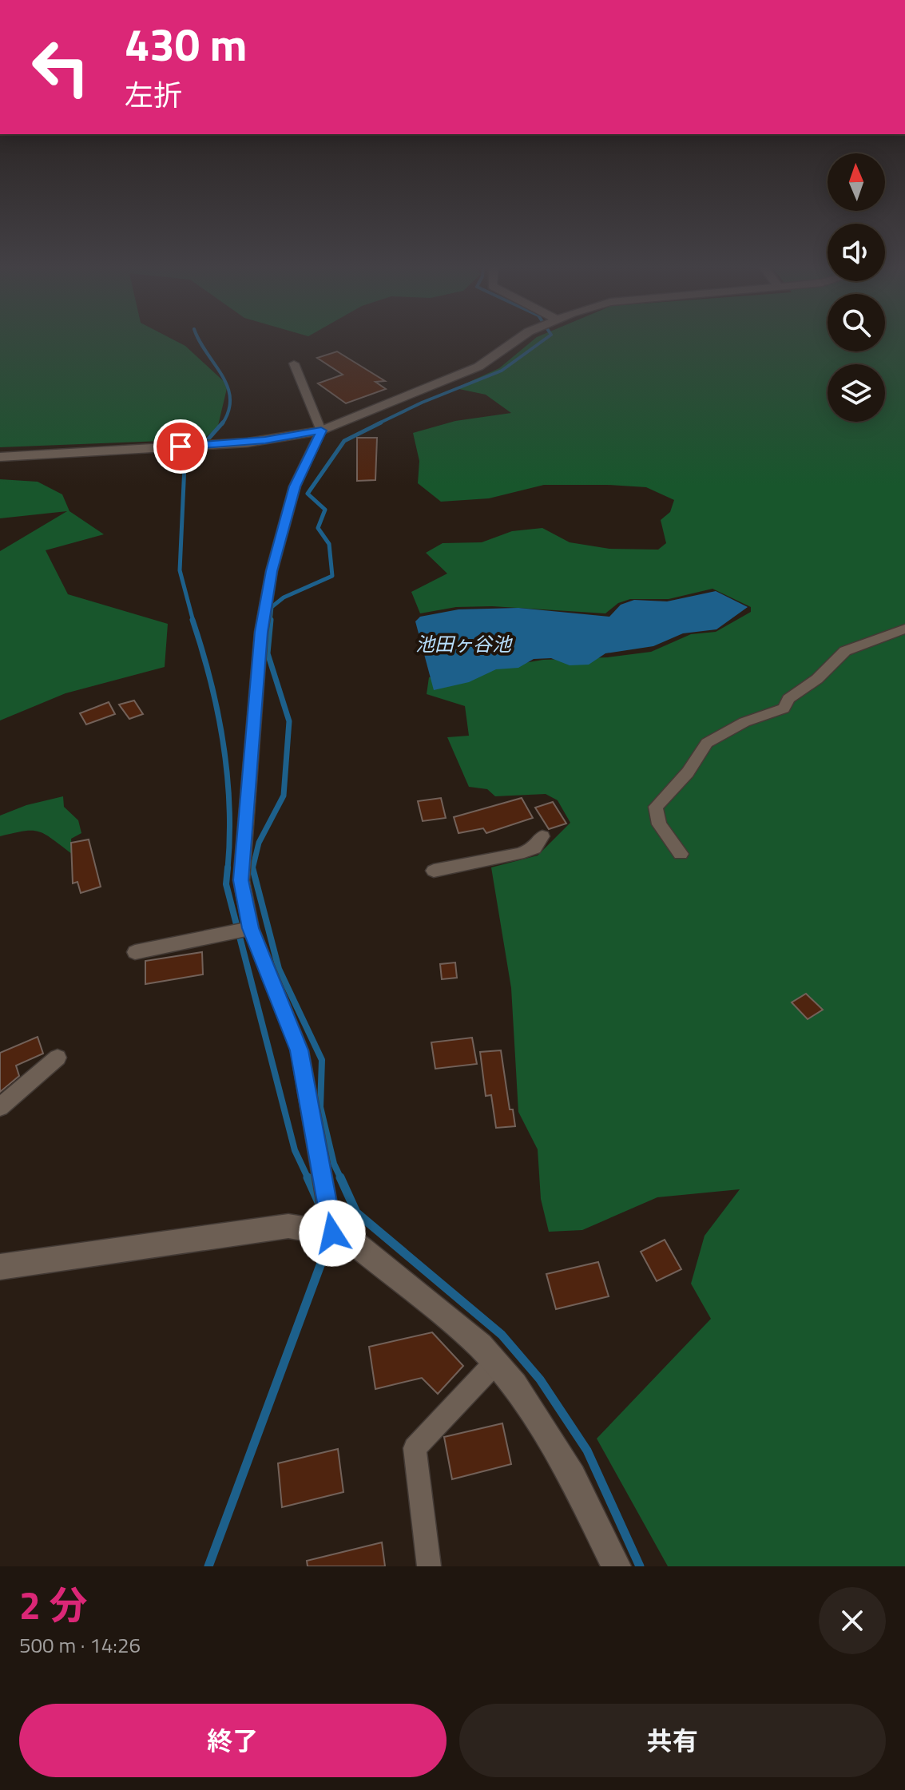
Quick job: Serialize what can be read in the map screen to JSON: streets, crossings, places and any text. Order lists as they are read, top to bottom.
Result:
{
  "water": ["池田ヶ谷池"],
  "north": "top",
  "page": {
    "turn": ["430 m", "左折"],
    "heading": ["2 分", "500 m · 14:26"],
    "buttons": ["終了", "共有"]
  }
}
